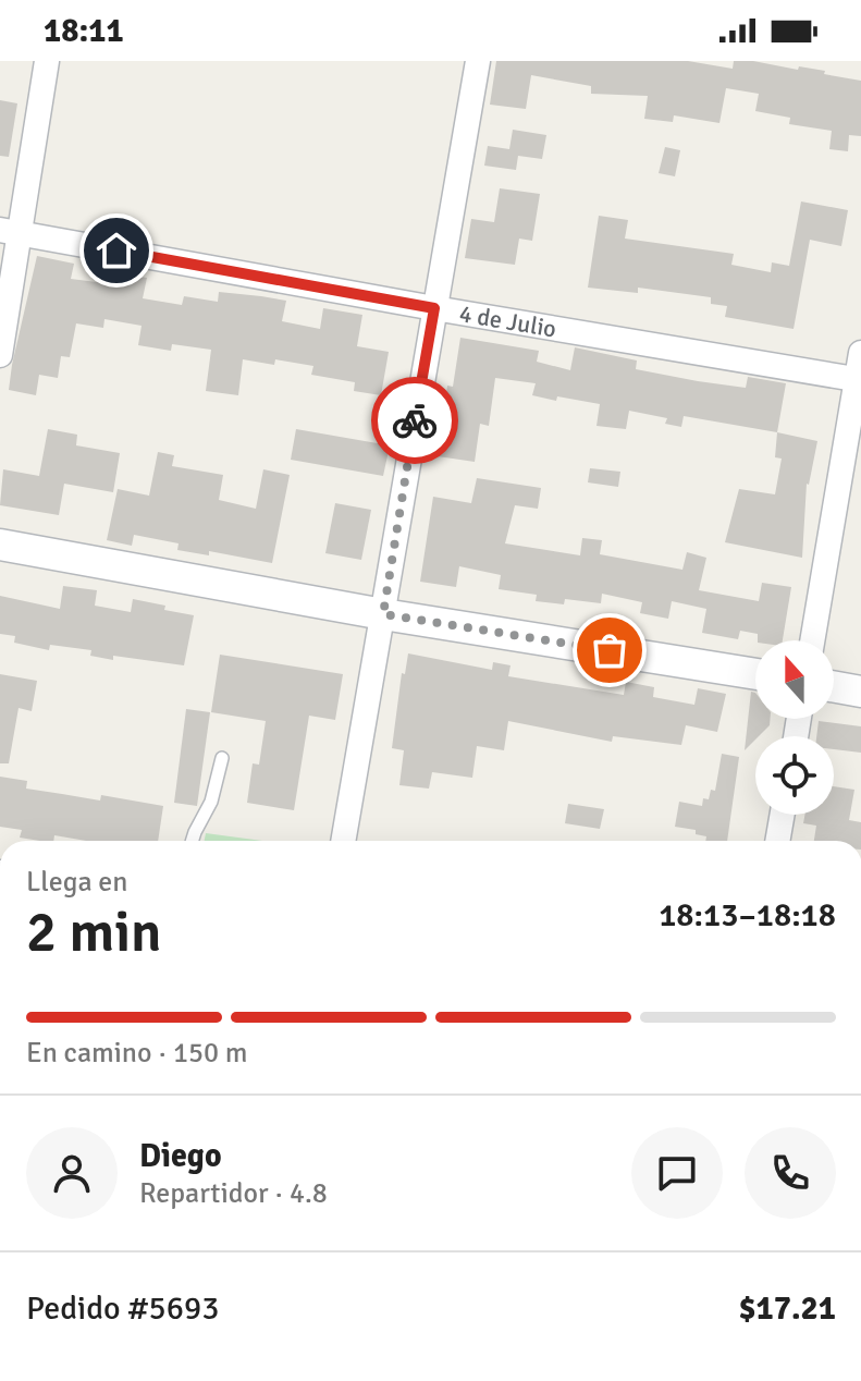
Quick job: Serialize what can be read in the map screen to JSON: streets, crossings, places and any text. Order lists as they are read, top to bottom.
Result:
{
  "streets": {
    "street": ["4 de Julio"]
  },
  "north": "top",
  "page": {
    "status": "18:11",
    "heading": ["2 min", "Llega en", "18:13–18:18"],
    "panel": [
      "Diego",
      "Repartidor · 4.8",
      "Pedido #5693",
      "$17.21"
    ],
    "bar": "En camino · 150 m"
  }
}
